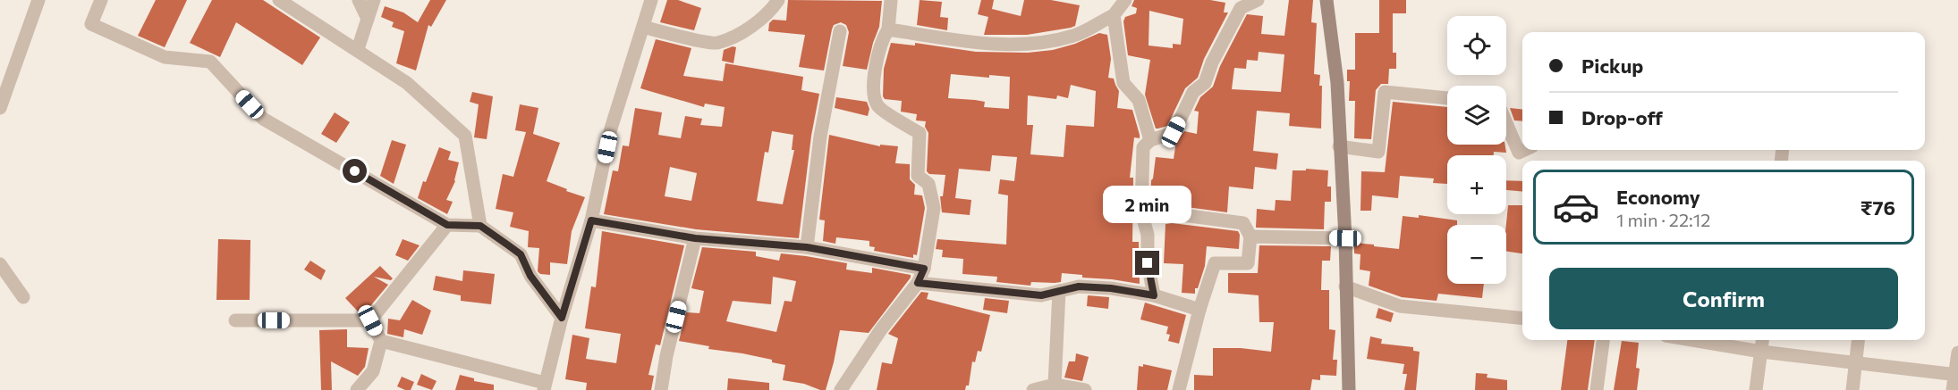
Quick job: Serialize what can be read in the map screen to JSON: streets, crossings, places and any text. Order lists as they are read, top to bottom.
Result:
{
  "page": {
    "map_buttons": ["+", "−"],
    "banner": ["Pickup", "Drop-off"],
    "list": [
      {
        "name": "Economy",
        "note": "1 min · 22:12",
        "value": "₹76"
      }
    ],
    "bubble": "2 min",
    "buttons": "Confirm"
  }
}
